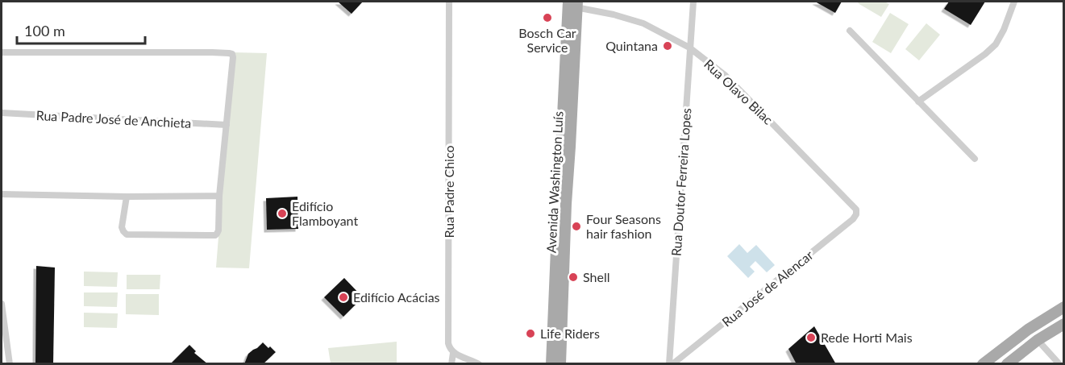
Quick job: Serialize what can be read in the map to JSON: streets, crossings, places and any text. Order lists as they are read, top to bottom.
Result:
{
  "streets": {
    "main road": ["Avenida Washington Luís"],
    "street": [
      "Rua Olavo Bilac",
      "Rua Padre José de Anchieta",
      "Rua Doutor Ferreira Lopes",
      "Rua Padre Chico",
      "Rua José de Alencar"
    ]
  },
  "crossings": [
    ["Rua Olavo Bilac", "Avenida Washington Luís"],
    ["Rua Olavo Bilac", "Rua Doutor Ferreira Lopes"],
    ["Rua Olavo Bilac", "Rua José de Alencar"],
    ["Rua Doutor Ferreira Lopes", "Rua José de Alencar"]
  ],
  "places": [
    "Bosch Car Service",
    "Quintana",
    "Edifício Flamboyant",
    "Four Seasons hair fashion",
    "Shell",
    "Edifício Acácias",
    "Life Riders",
    "Rede Horti Mais"
  ],
  "scale_bar": "100 m"
}
